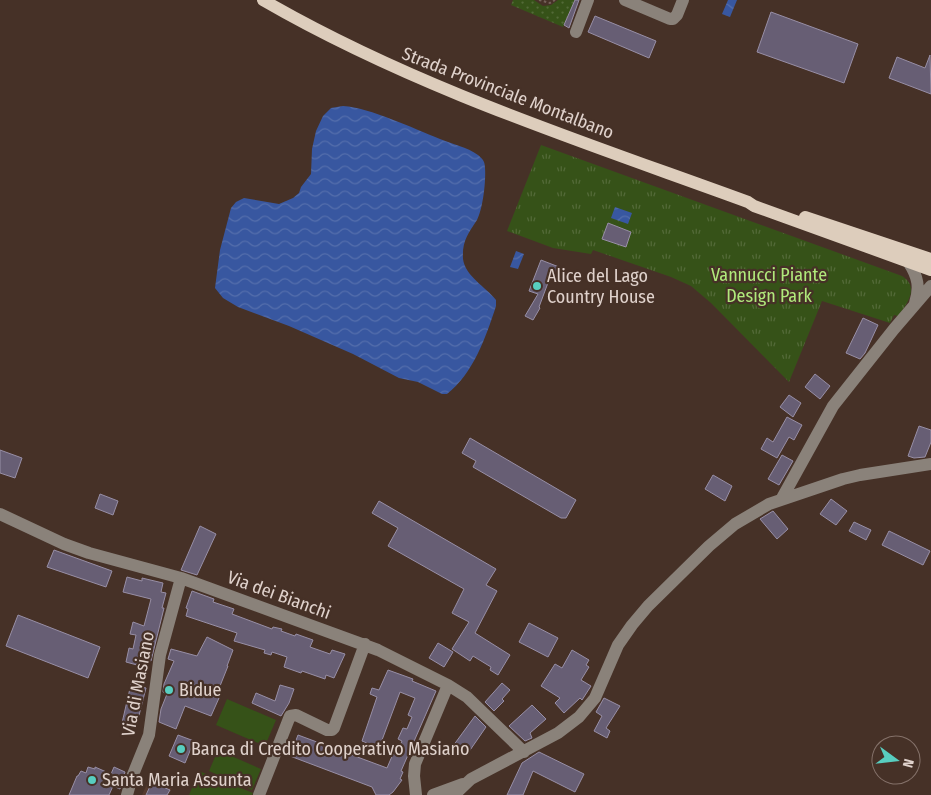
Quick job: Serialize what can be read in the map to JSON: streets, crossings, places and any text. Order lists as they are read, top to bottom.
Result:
{
  "streets": {
    "main road": ["Strada Provinciale Montalbano"],
    "street": ["Via dei Bianchi", "Via di Masiano"]
  },
  "crossings": [
    ["Via dei Bianchi", "Via di Masiano"]
  ],
  "parks": ["Vannucci Piante Design Park"],
  "places": [
    "Alice del Lago Country House",
    "Bidue",
    "Banca di Credito Cooperativo Masiano",
    "Santa Maria Assunta"
  ],
  "north": "right"
}
